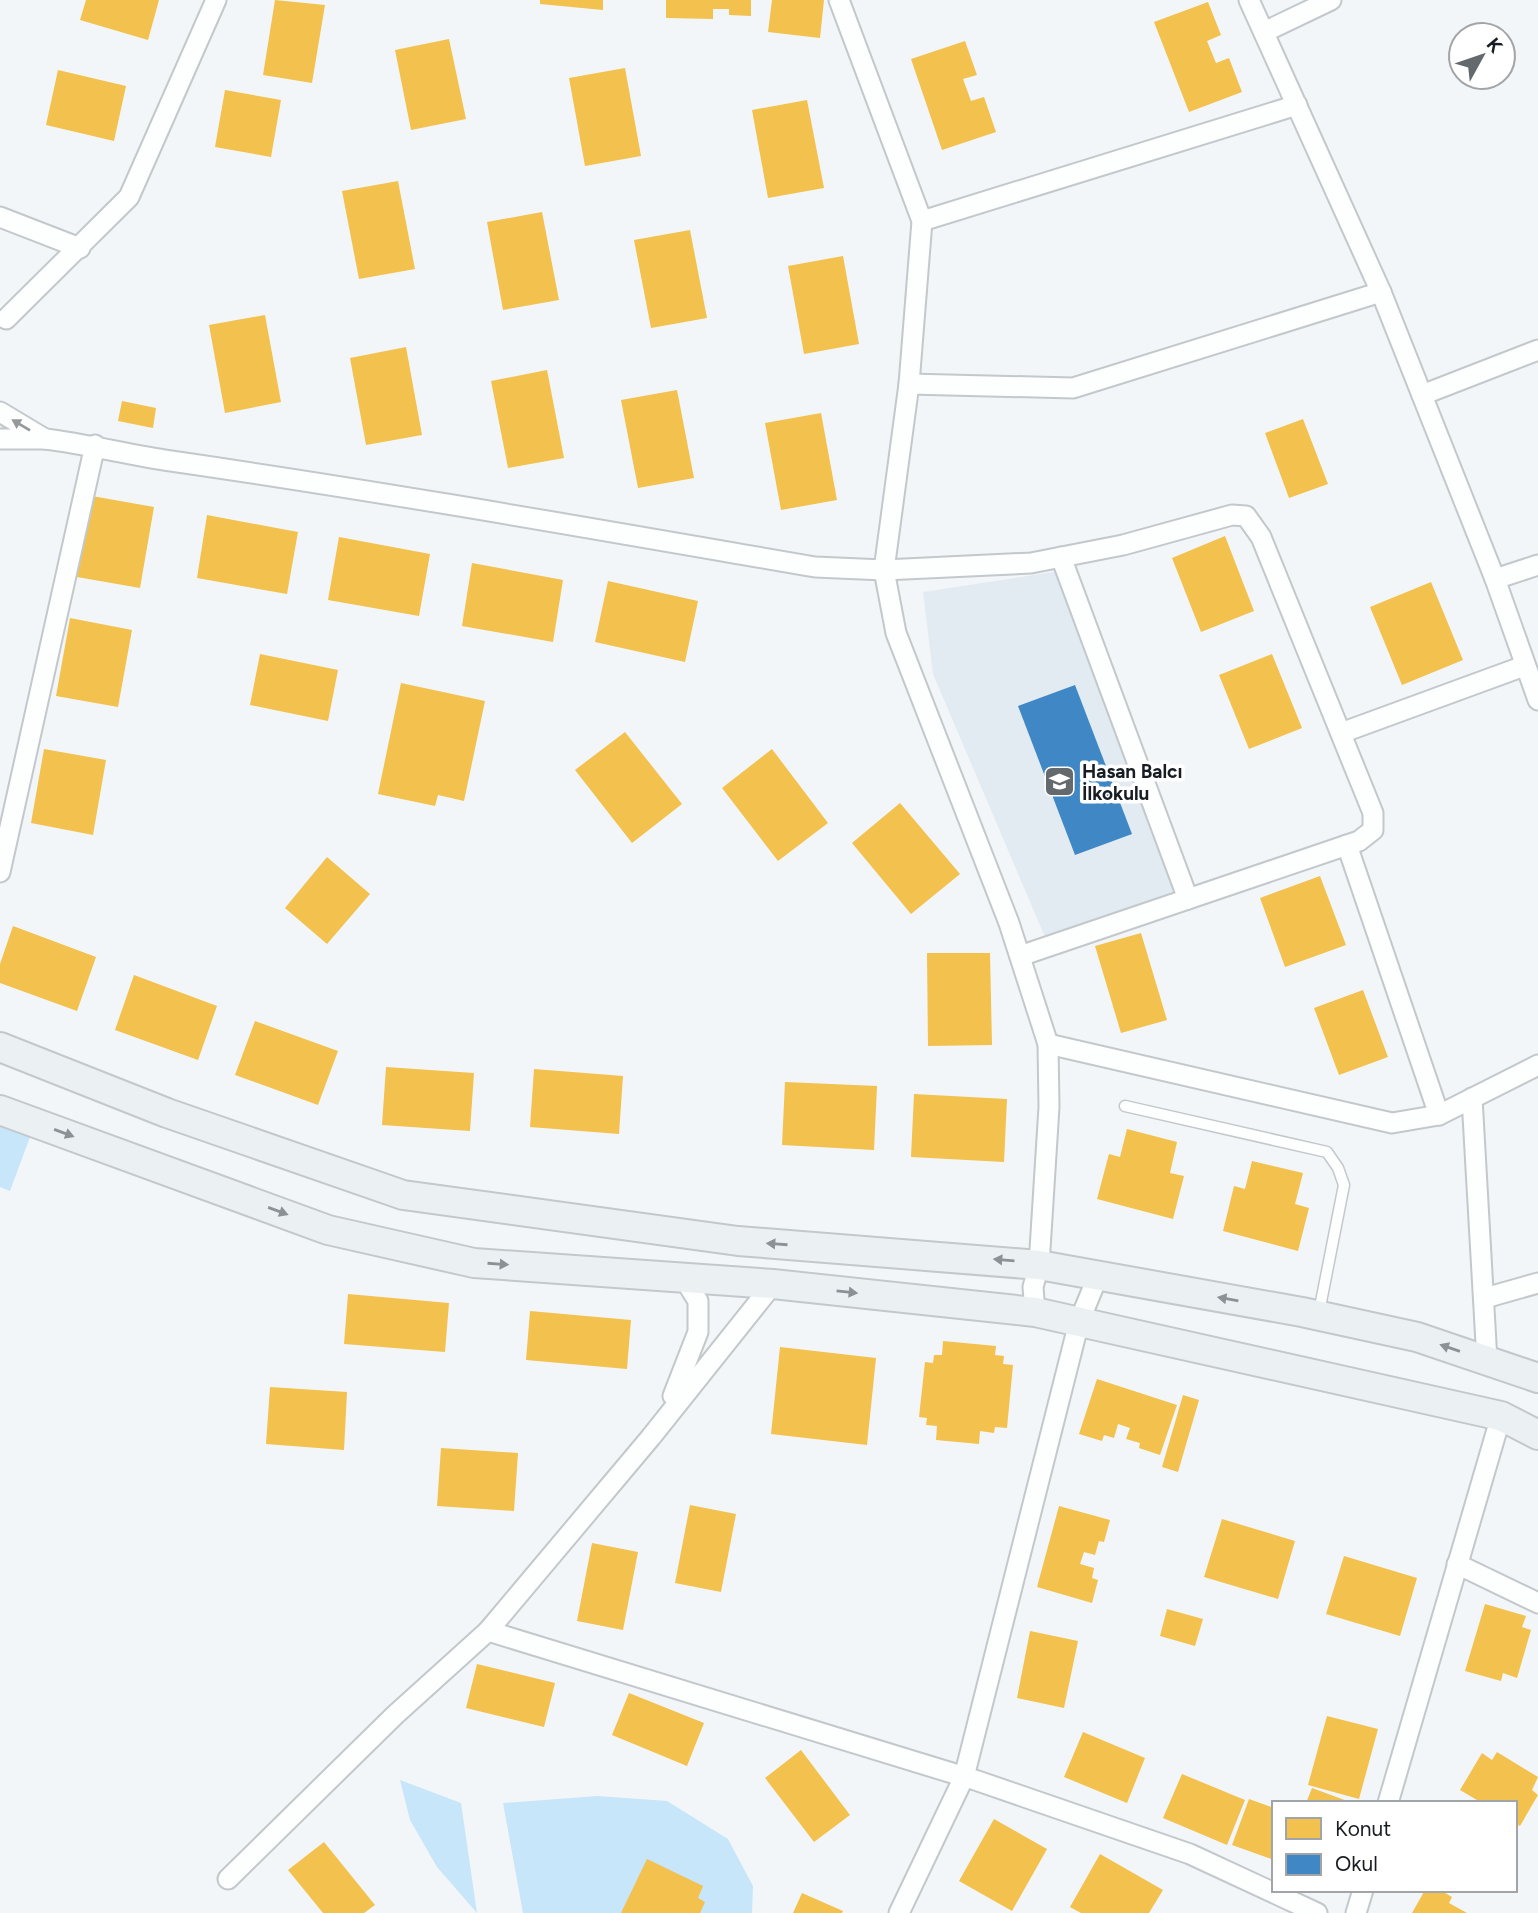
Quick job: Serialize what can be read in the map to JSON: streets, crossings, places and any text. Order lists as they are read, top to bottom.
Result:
{
  "places": {
    "school or university": ["Hasan Balcı İlkokulu"]
  },
  "legend": ["Konut", "Okul"],
  "north": "top right"
}
